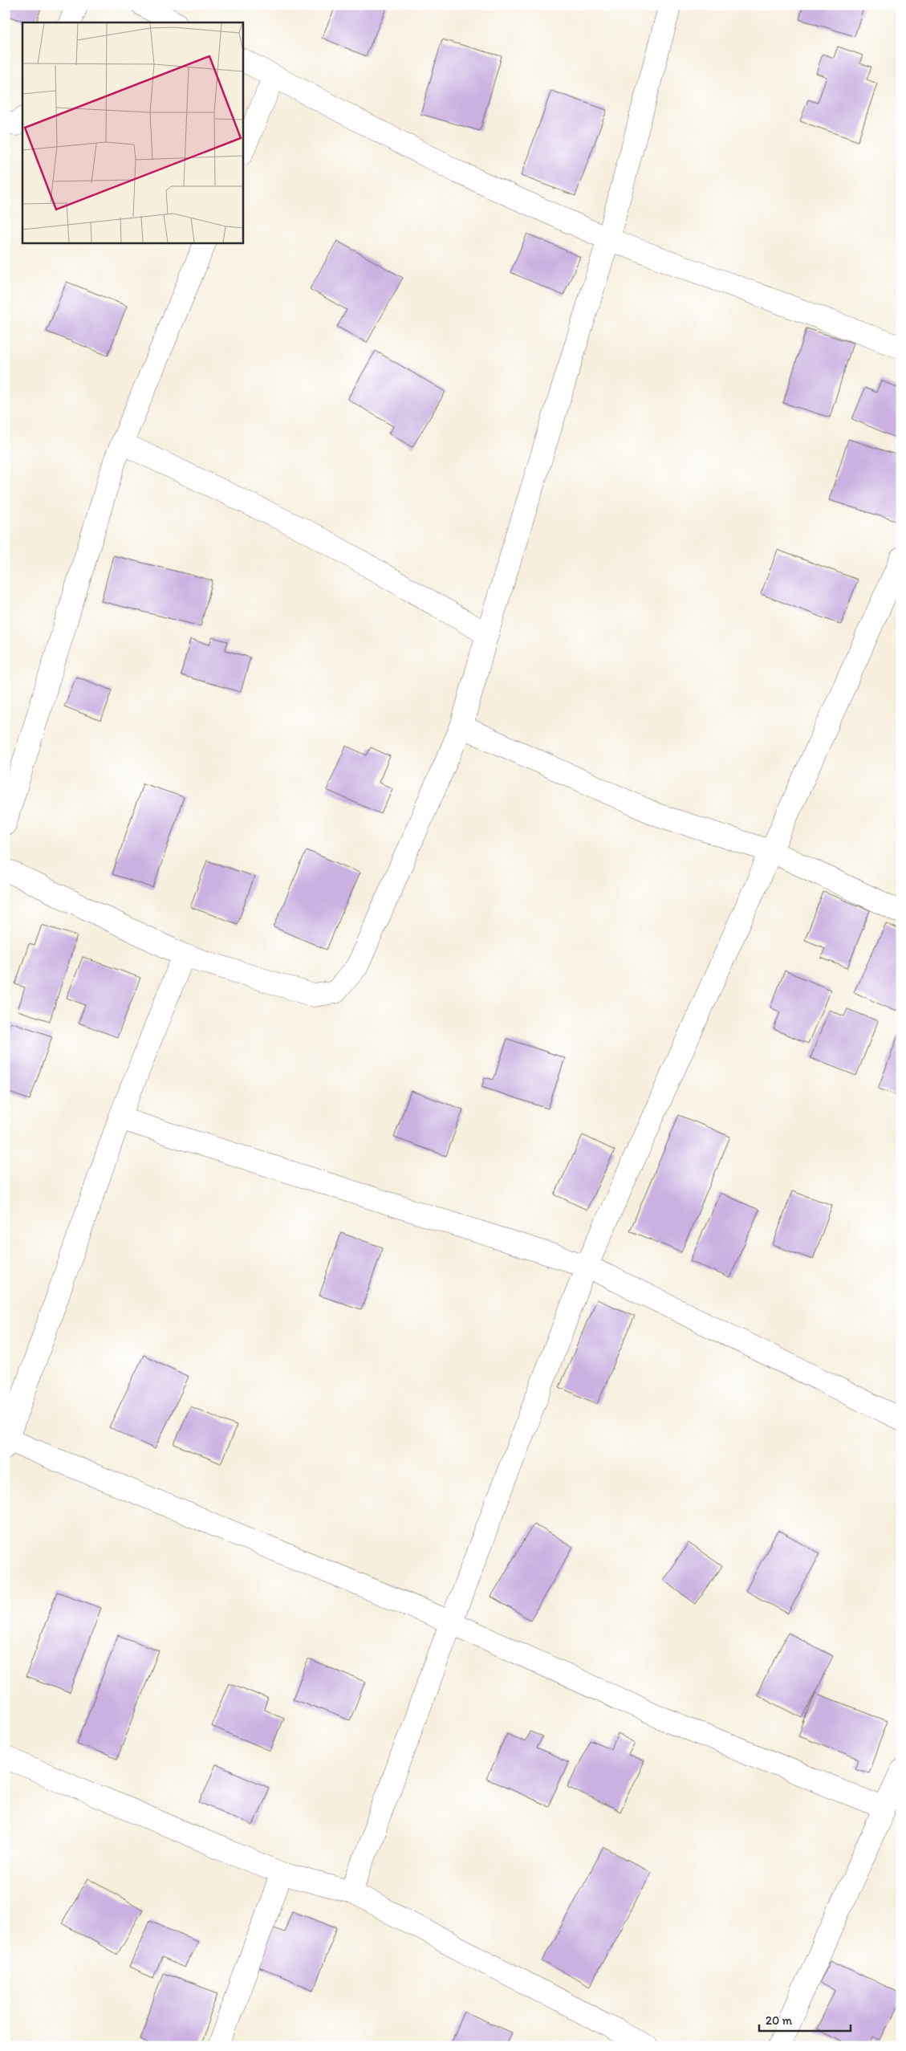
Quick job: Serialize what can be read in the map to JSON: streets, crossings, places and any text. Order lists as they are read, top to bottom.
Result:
{
  "scale_bar": "20 m"
}
